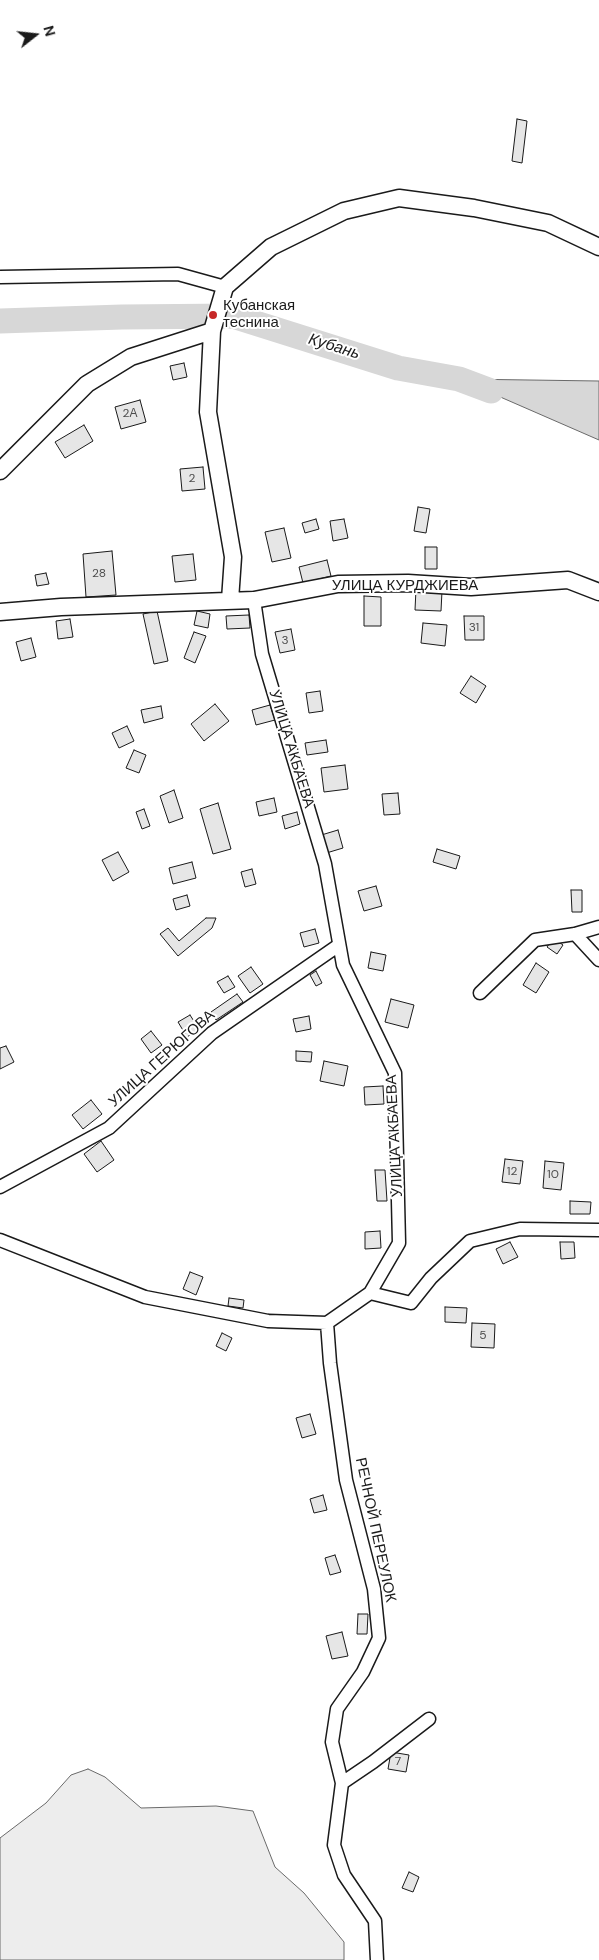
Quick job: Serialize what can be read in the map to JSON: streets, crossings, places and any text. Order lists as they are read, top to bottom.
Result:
{
  "streets": {
    "street": [
      "УЛИЦА КУРДЖИЕВА",
      "УЛИЦА АКБАЕВА",
      "УЛИЦА ГЕРЮГОВА",
      "РЕЧНОЙ ПЕРЕУЛОК"
    ]
  },
  "crossings": [
    ["УЛИЦА КУРДЖИЕВА", "УЛИЦА АКБАЕВА"],
    ["УЛИЦА АКБАЕВА", "УЛИЦА ГЕРЮГОВА"],
    ["УЛИЦА АКБАЕВА", "РЕЧНОЙ ПЕРЕУЛОК"]
  ],
  "water": ["Кубань"],
  "places": ["Кубанская теснина"],
  "house_numbers": [
    "2А",
    "2",
    "28",
    "31",
    "3",
    "12",
    "10",
    "5",
    "7"
  ],
  "north": "right"
}
